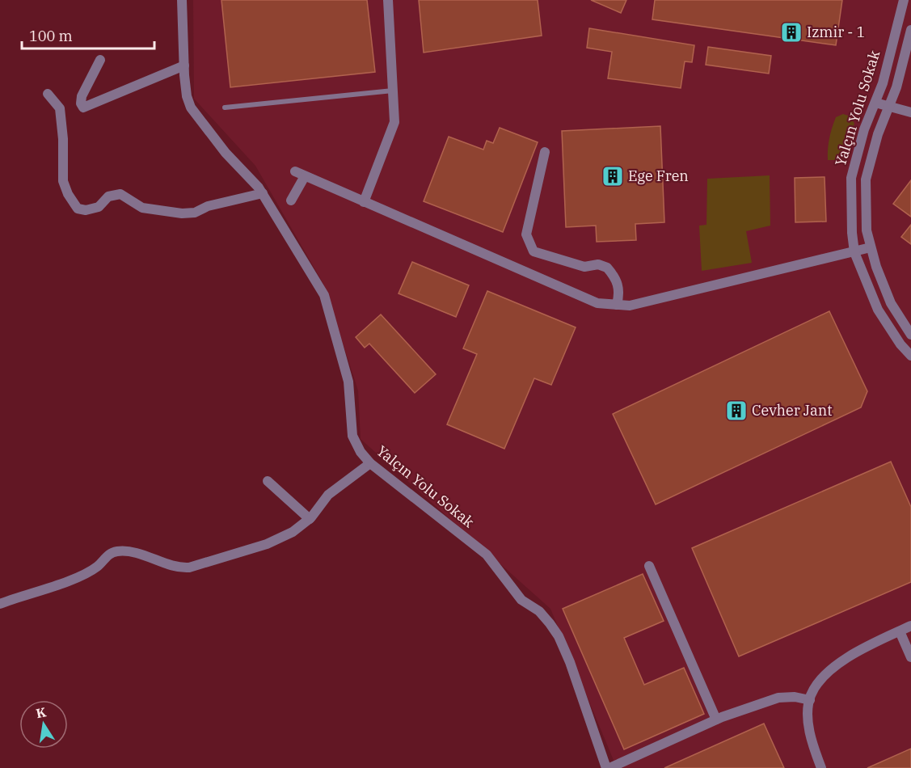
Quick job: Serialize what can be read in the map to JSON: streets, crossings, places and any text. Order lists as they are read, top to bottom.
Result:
{
  "streets": {
    "street": ["Yalçın Yolu Sokak"]
  },
  "places": {
    "building": ["Izmir - 1", "Ege Fren", "Cevher Jant"]
  },
  "scale_bar": "100 m",
  "north": "top"
}
